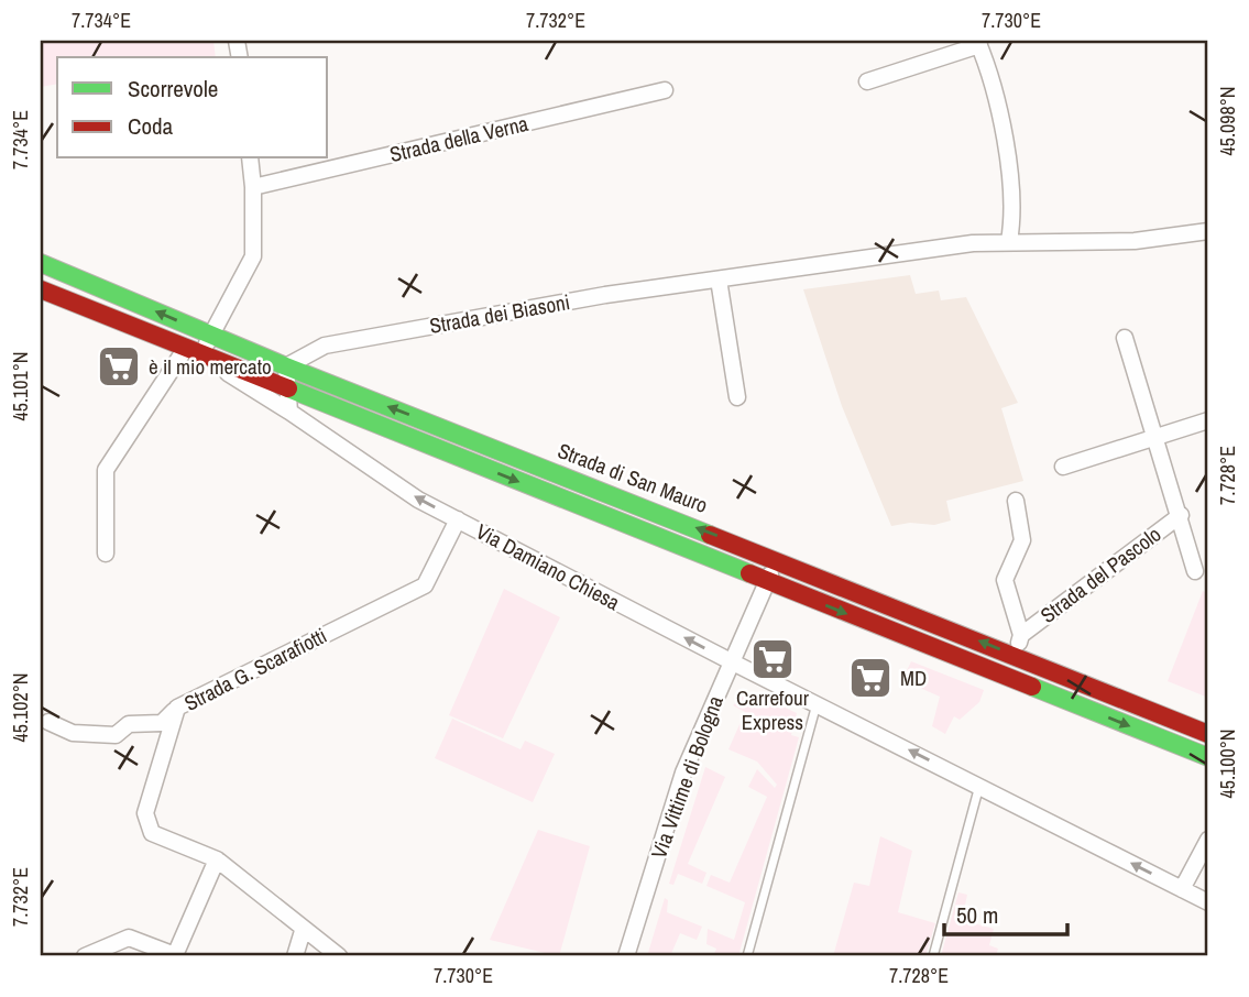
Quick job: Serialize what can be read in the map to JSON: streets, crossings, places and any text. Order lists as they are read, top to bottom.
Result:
{
  "streets": {
    "main road": ["Strada di San Mauro"],
    "street": [
      "Strada della Verna",
      "Strada dei Biasoni",
      "Via Damiano Chiesa",
      "Strada del Pascolo",
      "Strada G. Scarafiotti",
      "Via Vittime di Bologna"
    ]
  },
  "crossings": [
    ["Strada dei Biasoni", "Strada di San Mauro"],
    ["Strada di San Mauro", "Via Vittime di Bologna"],
    ["Via Damiano Chiesa", "Strada G. Scarafiotti"],
    ["Via Damiano Chiesa", "Via Vittime di Bologna"]
  ],
  "one_way": ["Via Damiano Chiesa"],
  "places": {
    "supermarket": ["è il mio mercato", "Carrefour Express", "MD"]
  },
  "legend": ["Scorrevole", "Coda"],
  "scale_bar": "50 m",
  "coordinates": [
    "7.734°E",
    "7.732°E",
    "7.730°E",
    "45.098°N",
    "45.101°N",
    "7.728°E",
    "45.102°N",
    "45.100°N"
  ]
}
